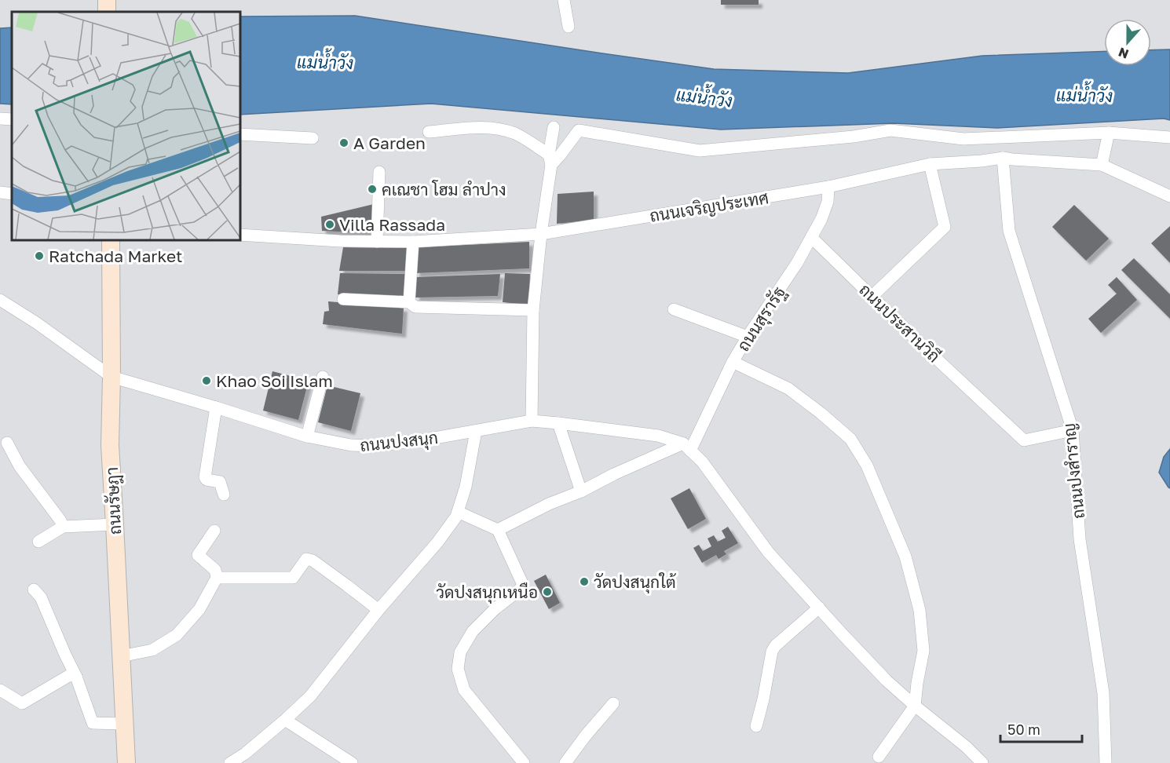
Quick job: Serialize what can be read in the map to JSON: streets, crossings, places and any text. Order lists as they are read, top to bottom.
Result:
{
  "streets": {
    "street": [
      "ถนนเจริญประเทศ",
      "ถนนสุรารัฐ",
      "ถนนประสานวิถี",
      "ถนนปงสนุก",
      "ถนนปงสำราญ",
      "ถนนรัษฎา"
    ]
  },
  "crossings": [
    ["ถนนเจริญประเทศ", "ถนนสุรารัฐ"],
    ["ถนนเจริญประเทศ", "ถนนปงสำราญ"],
    ["ถนนสุรารัฐ", "ถนนประสานวิถี"],
    ["ถนนสุรารัฐ", "ถนนปงสนุก"],
    ["ถนนประสานวิถี", "ถนนปงสำราญ"],
    ["ถนนปงสนุก", "ถนนรัษฎา"]
  ],
  "water": ["แม่น้ำวัง"],
  "places": [
    "A Garden",
    "คเณชา โฮม ลำปาง",
    "Villa Rassada",
    "Ratchada Market",
    "Khao Soi Islam",
    "วัดปงสนุกใต้",
    "วัดปงสนุกเหนือ"
  ],
  "scale_bar": "50 m",
  "north": "bottom"
}
